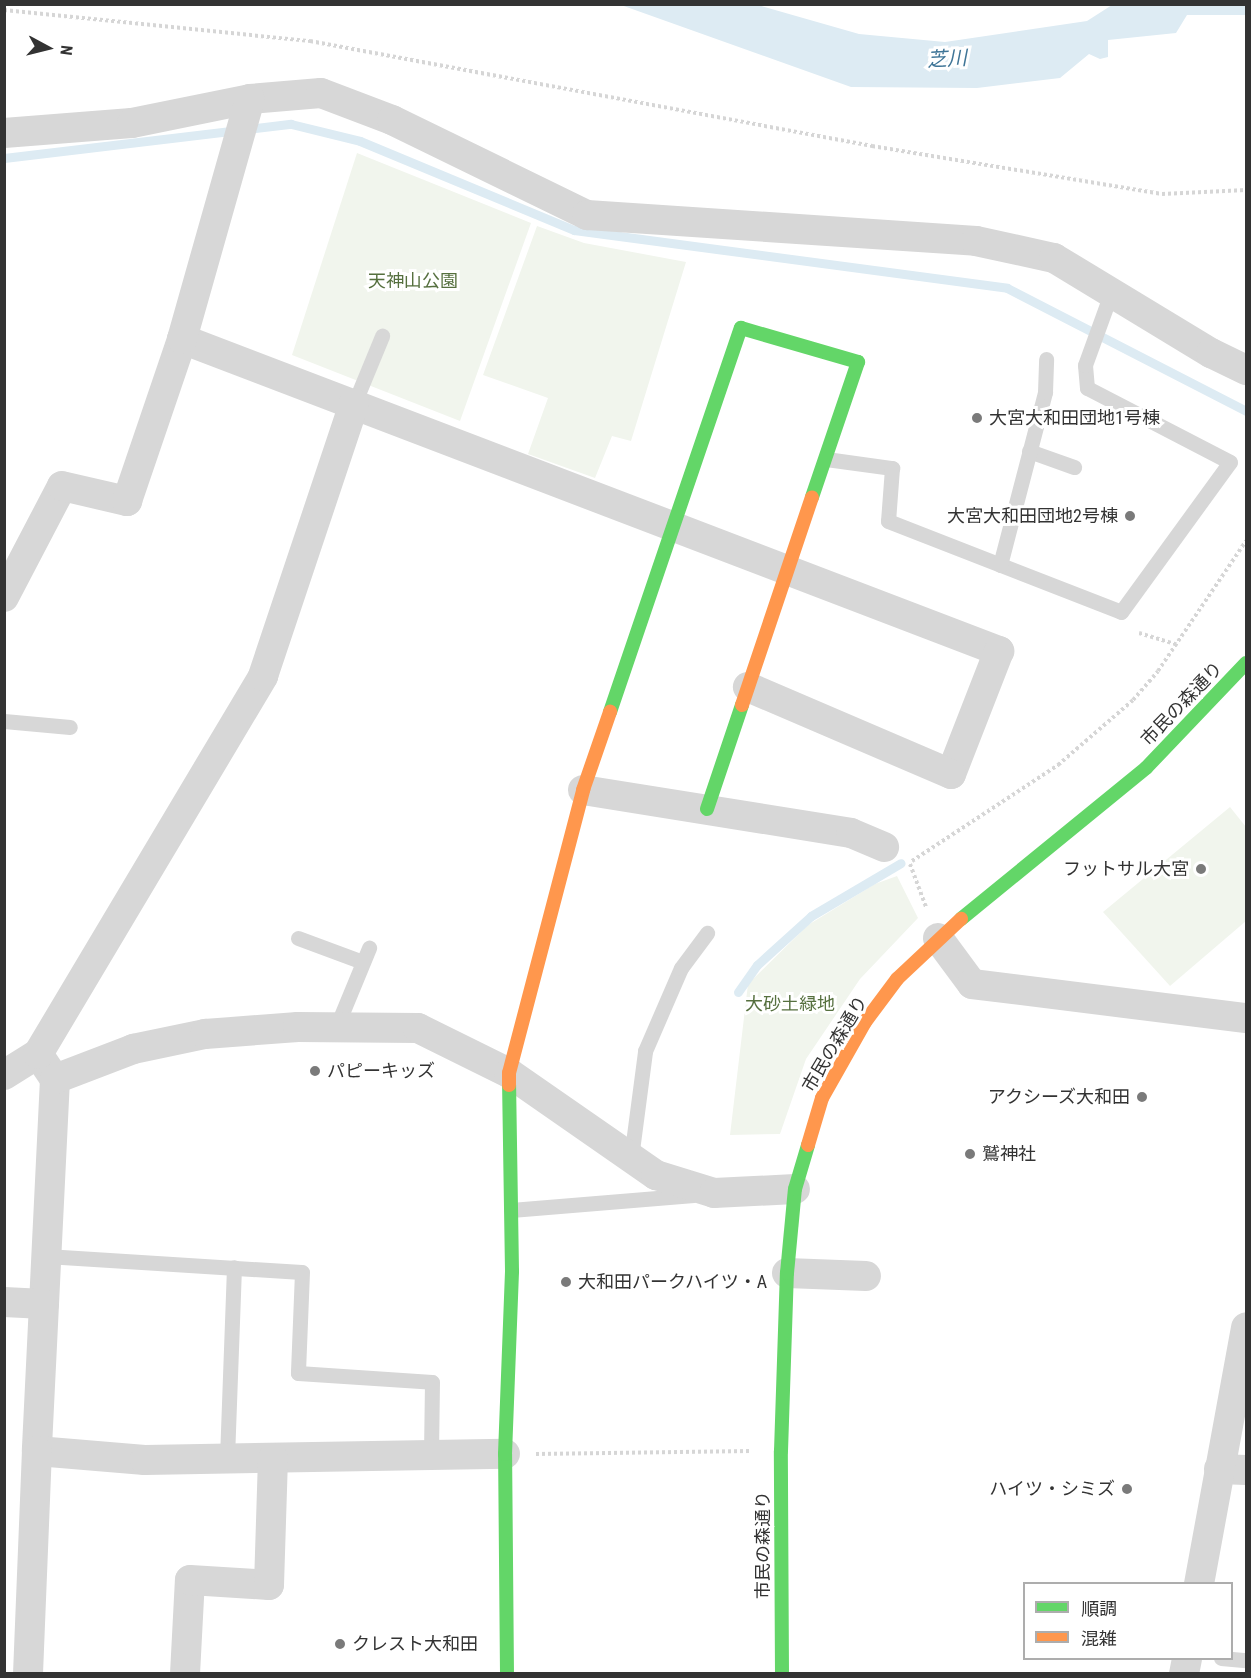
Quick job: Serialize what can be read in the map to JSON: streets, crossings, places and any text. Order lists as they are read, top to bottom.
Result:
{
  "streets": {
    "street": ["市民の森通り"]
  },
  "water": ["芝川"],
  "parks": ["天神山公園", "大砂土緑地"],
  "places": [
    "大宮大和田団地1号棟",
    "大宮大和田団地2号棟",
    "フットサル大宮",
    "パピーキッズ",
    "アクシーズ大和田",
    "鷲神社",
    "大和田パークハイツ・A",
    "ハイツ・シミズ",
    "クレスト大和田"
  ],
  "legend": ["順調", "混雑"],
  "north": "right"
}
